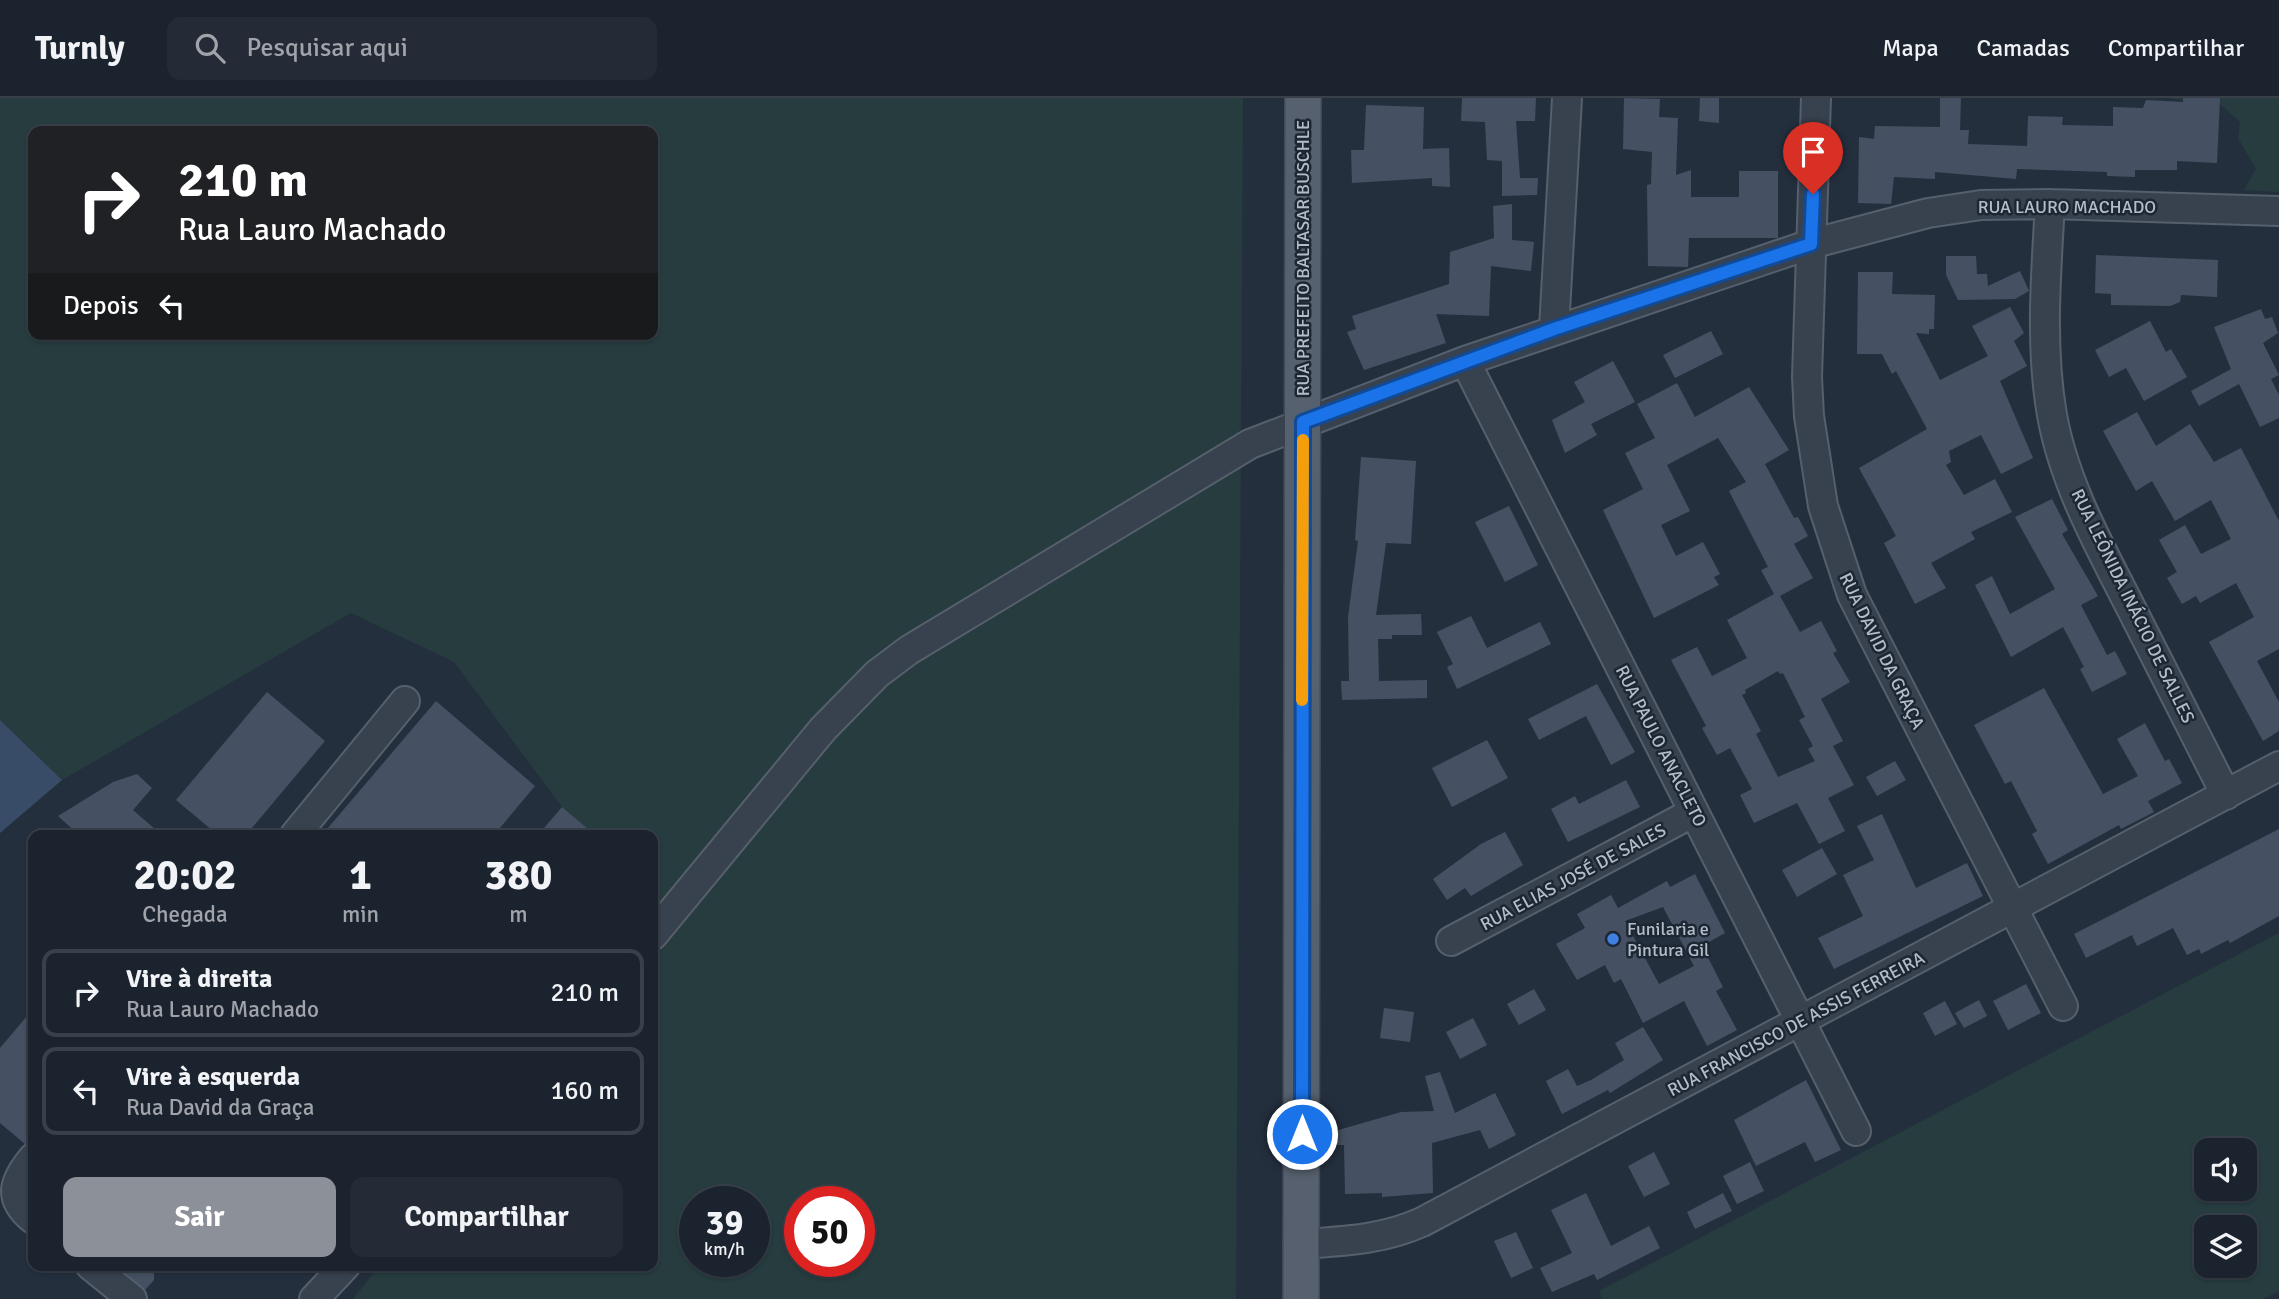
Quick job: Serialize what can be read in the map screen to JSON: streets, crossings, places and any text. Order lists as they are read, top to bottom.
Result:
{
  "streets": {
    "main road": ["RUA PREFEITO BALTASAR BUSCHLE"],
    "street": [
      "RUA LAURO MACHADO",
      "RUA LEÔNIDA INÁCIO DE SALLES",
      "RUA DAVID DA GRAÇA",
      "RUA PAULO ANACLETO",
      "RUA ELIAS JOSÉ DE SALES",
      "RUA FRANCISCO DE ASSIS FERREIRA"
    ]
  },
  "crossings": [
    ["RUA LAURO MACHADO", "RUA PREFEITO BALTASAR BUSCHLE"],
    ["RUA LAURO MACHADO", "RUA LEÔNIDA INÁCIO DE SALLES"],
    ["RUA LAURO MACHADO", "RUA DAVID DA GRAÇA"],
    ["RUA LAURO MACHADO", "RUA PAULO ANACLETO"],
    ["RUA PREFEITO BALTASAR BUSCHLE", "RUA FRANCISCO DE ASSIS FERREIRA"],
    ["RUA LEÔNIDA INÁCIO DE SALLES", "RUA FRANCISCO DE ASSIS FERREIRA"],
    ["RUA DAVID DA GRAÇA", "RUA FRANCISCO DE ASSIS FERREIRA"],
    ["RUA PAULO ANACLETO", "RUA ELIAS JOSÉ DE SALES"],
    ["RUA PAULO ANACLETO", "RUA FRANCISCO DE ASSIS FERREIRA"]
  ],
  "places": ["Funilaria e Pintura Gil"],
  "page": {
    "header": "Turnly",
    "search": "Pesquisar aqui",
    "nav": ["Mapa", "Camadas", "Compartilhar"],
    "turn": ["210 m", "Rua Lauro Machado"],
    "then": "Depois",
    "eta": [
      "20:02",
      "Chegada",
      "1",
      "min",
      "380",
      "m"
    ],
    "list": [
      {
        "name": "Vire à direita",
        "note": "Rua Lauro Machado",
        "value": "210 m"
      },
      {
        "name": "Vire à esquerda",
        "note": "Rua David da Graça",
        "value": "160 m"
      }
    ],
    "buttons": ["Sair", "Compartilhar"],
    "speed": "39 km/h",
    "limit": "50"
  }
}
